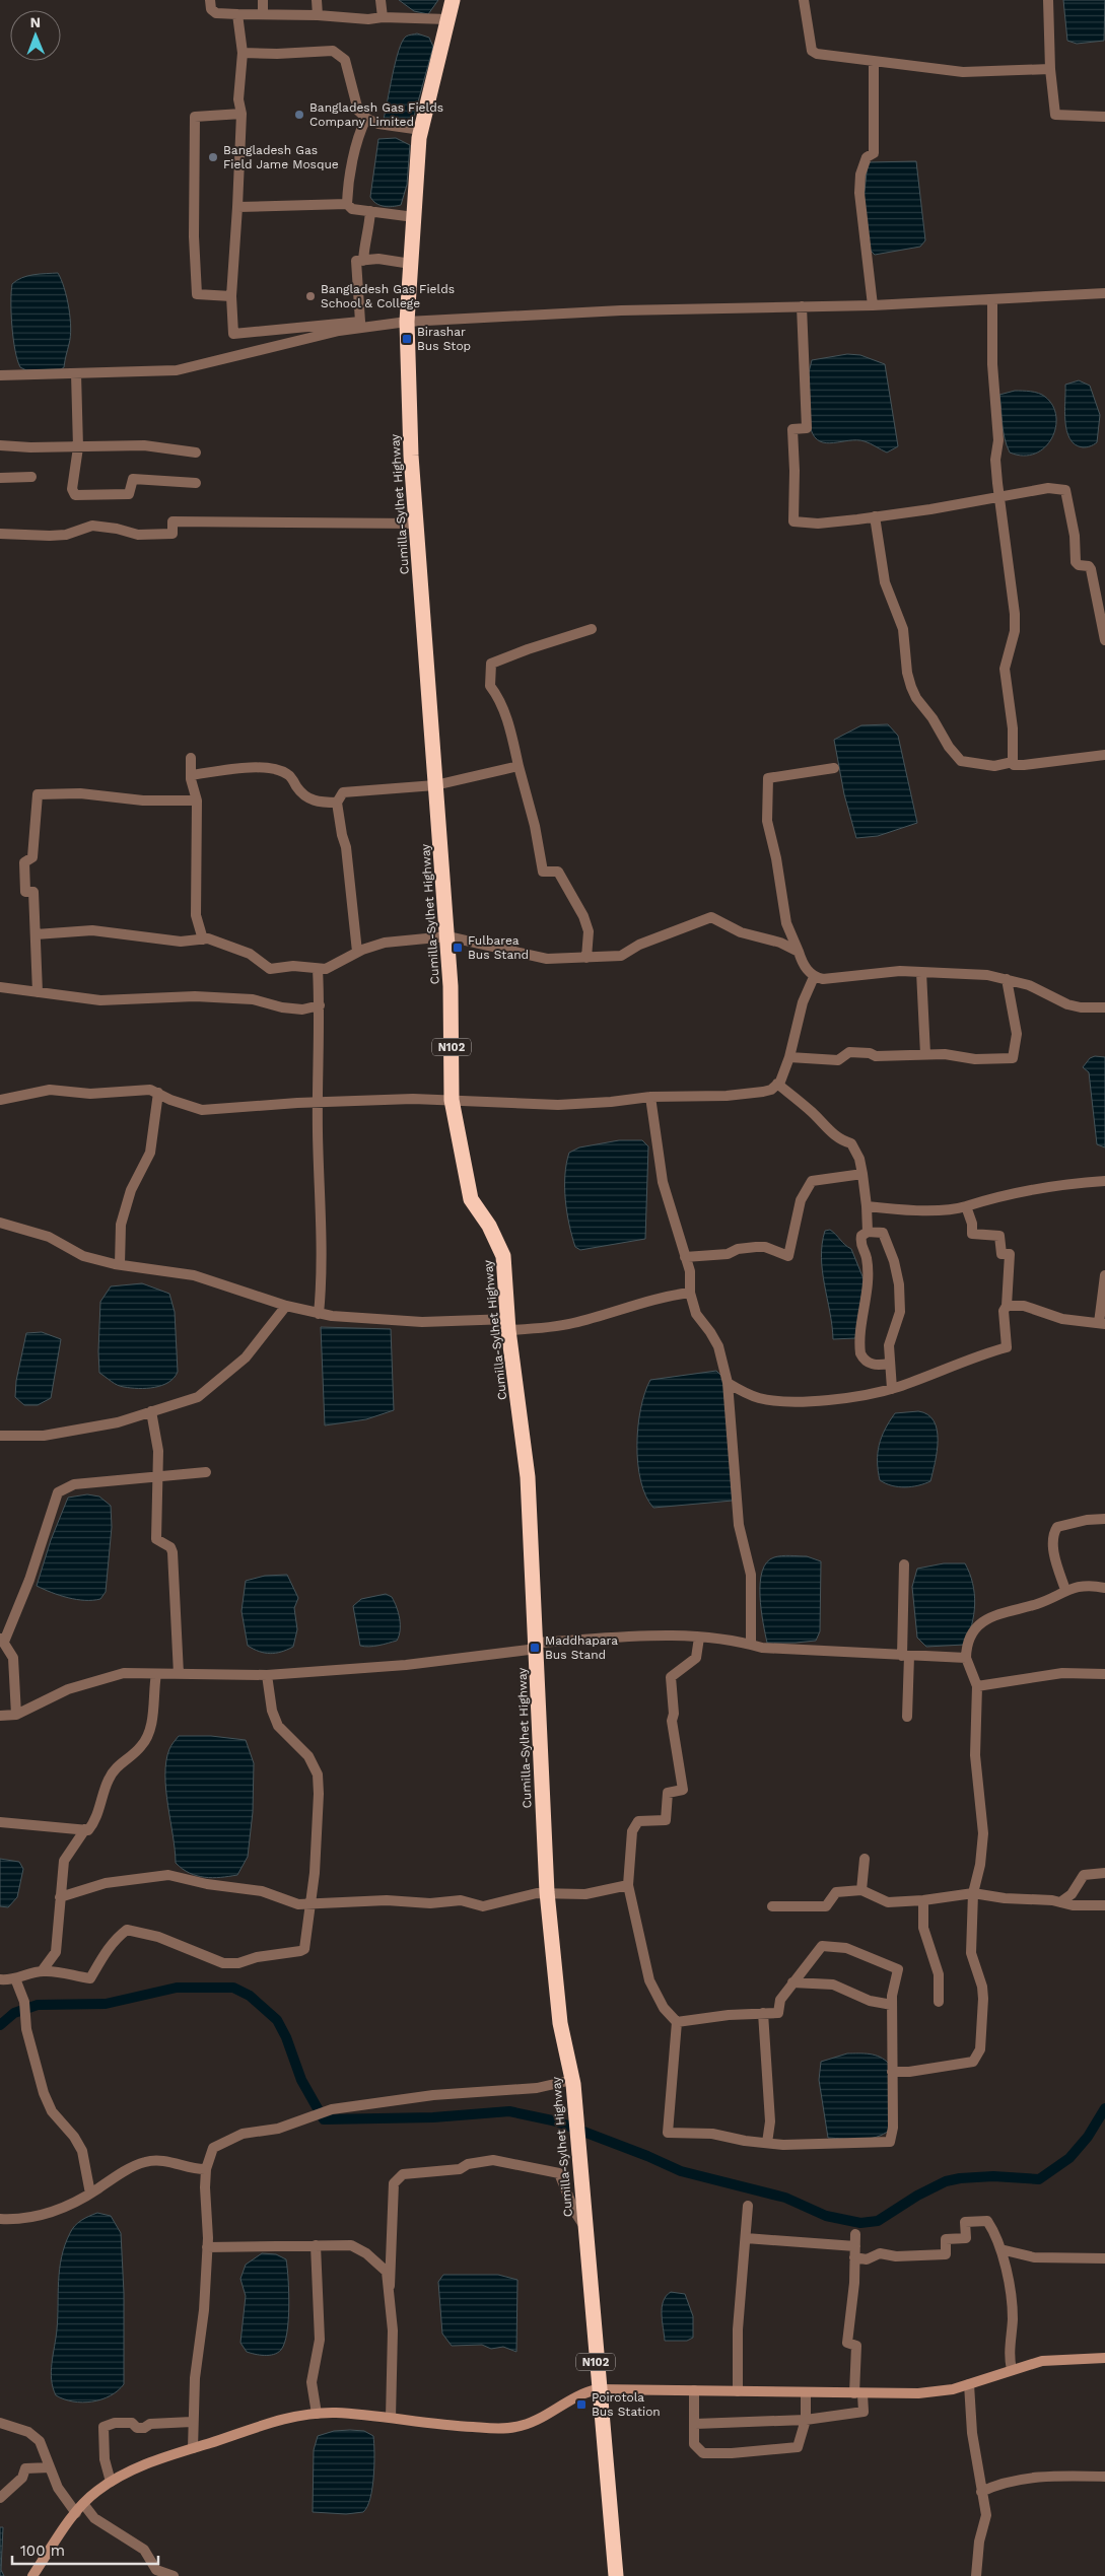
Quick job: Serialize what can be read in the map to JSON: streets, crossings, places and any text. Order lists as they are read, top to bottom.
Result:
{
  "streets": {
    "highway": ["Cumilla-Sylhet Highway", "N102"]
  },
  "places": {
    "other": ["Bangladesh Gas Fields Company Limited", "Bangladesh Gas Field Jame Mosque", "Bangladesh Gas Fields School & College"],
    "transit": [
      "Birashar Bus Stop",
      "Fulbarea Bus Stand",
      "Maddhapara Bus Stand",
      "Poirotola Bus Station"
    ]
  },
  "scale_bar": "100 m",
  "north": "top"
}
